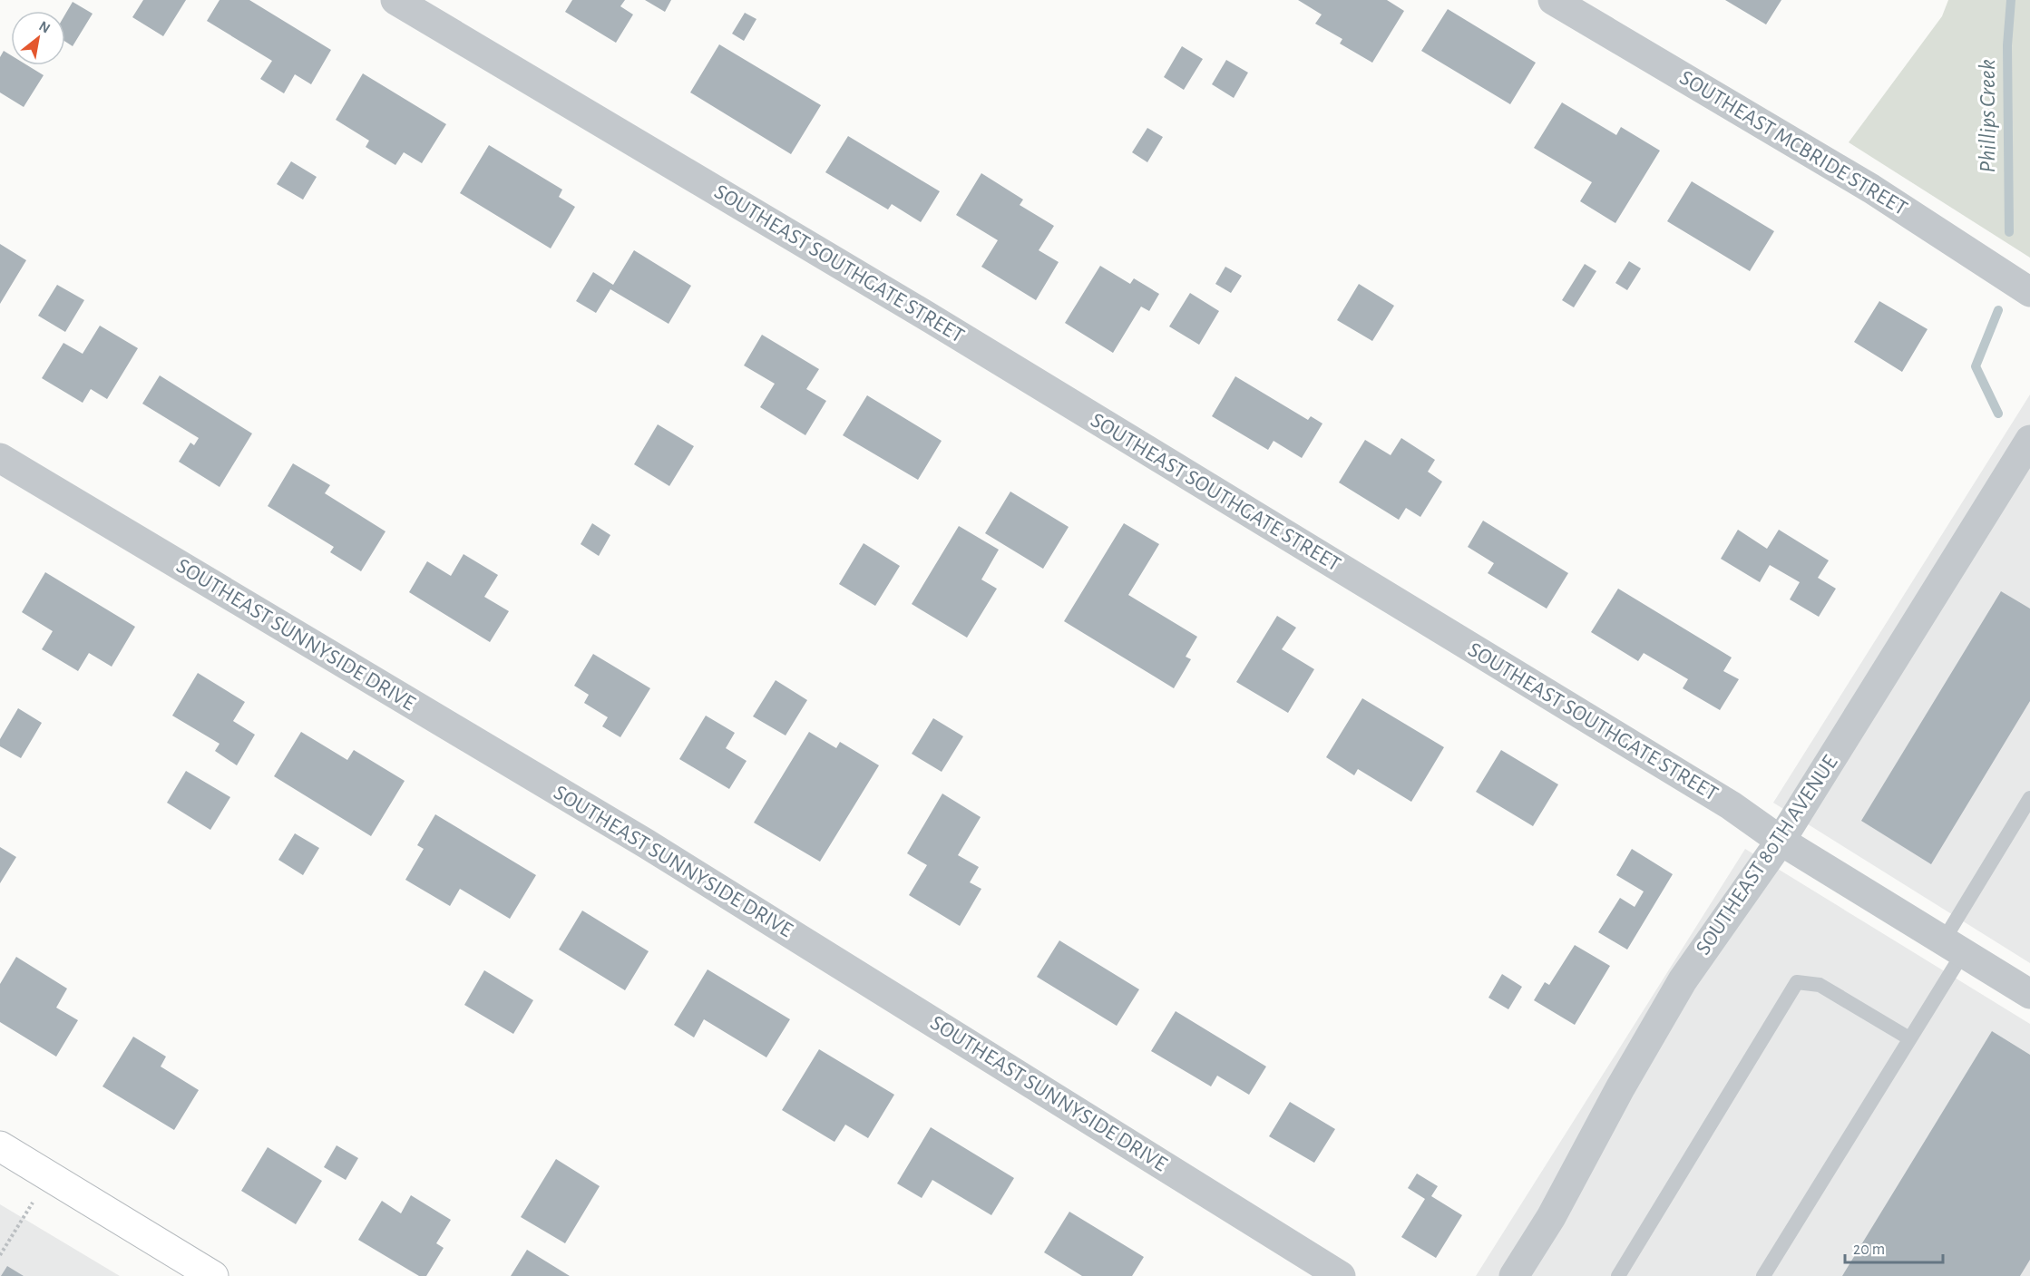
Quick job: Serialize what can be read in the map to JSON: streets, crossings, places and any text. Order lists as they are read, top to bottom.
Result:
{
  "streets": {
    "street": [
      "SOUTHEAST MCBRIDE STREET",
      "SOUTHEAST SOUTHGATE STREET",
      "SOUTHEAST SUNNYSIDE DRIVE",
      "SOUTHEAST 80TH AVENUE"
    ]
  },
  "crossings": [
    ["SOUTHEAST SOUTHGATE STREET", "SOUTHEAST 80TH AVENUE"]
  ],
  "water": ["Phillips Creek"],
  "scale_bar": "20 m",
  "north": "top right"
}
